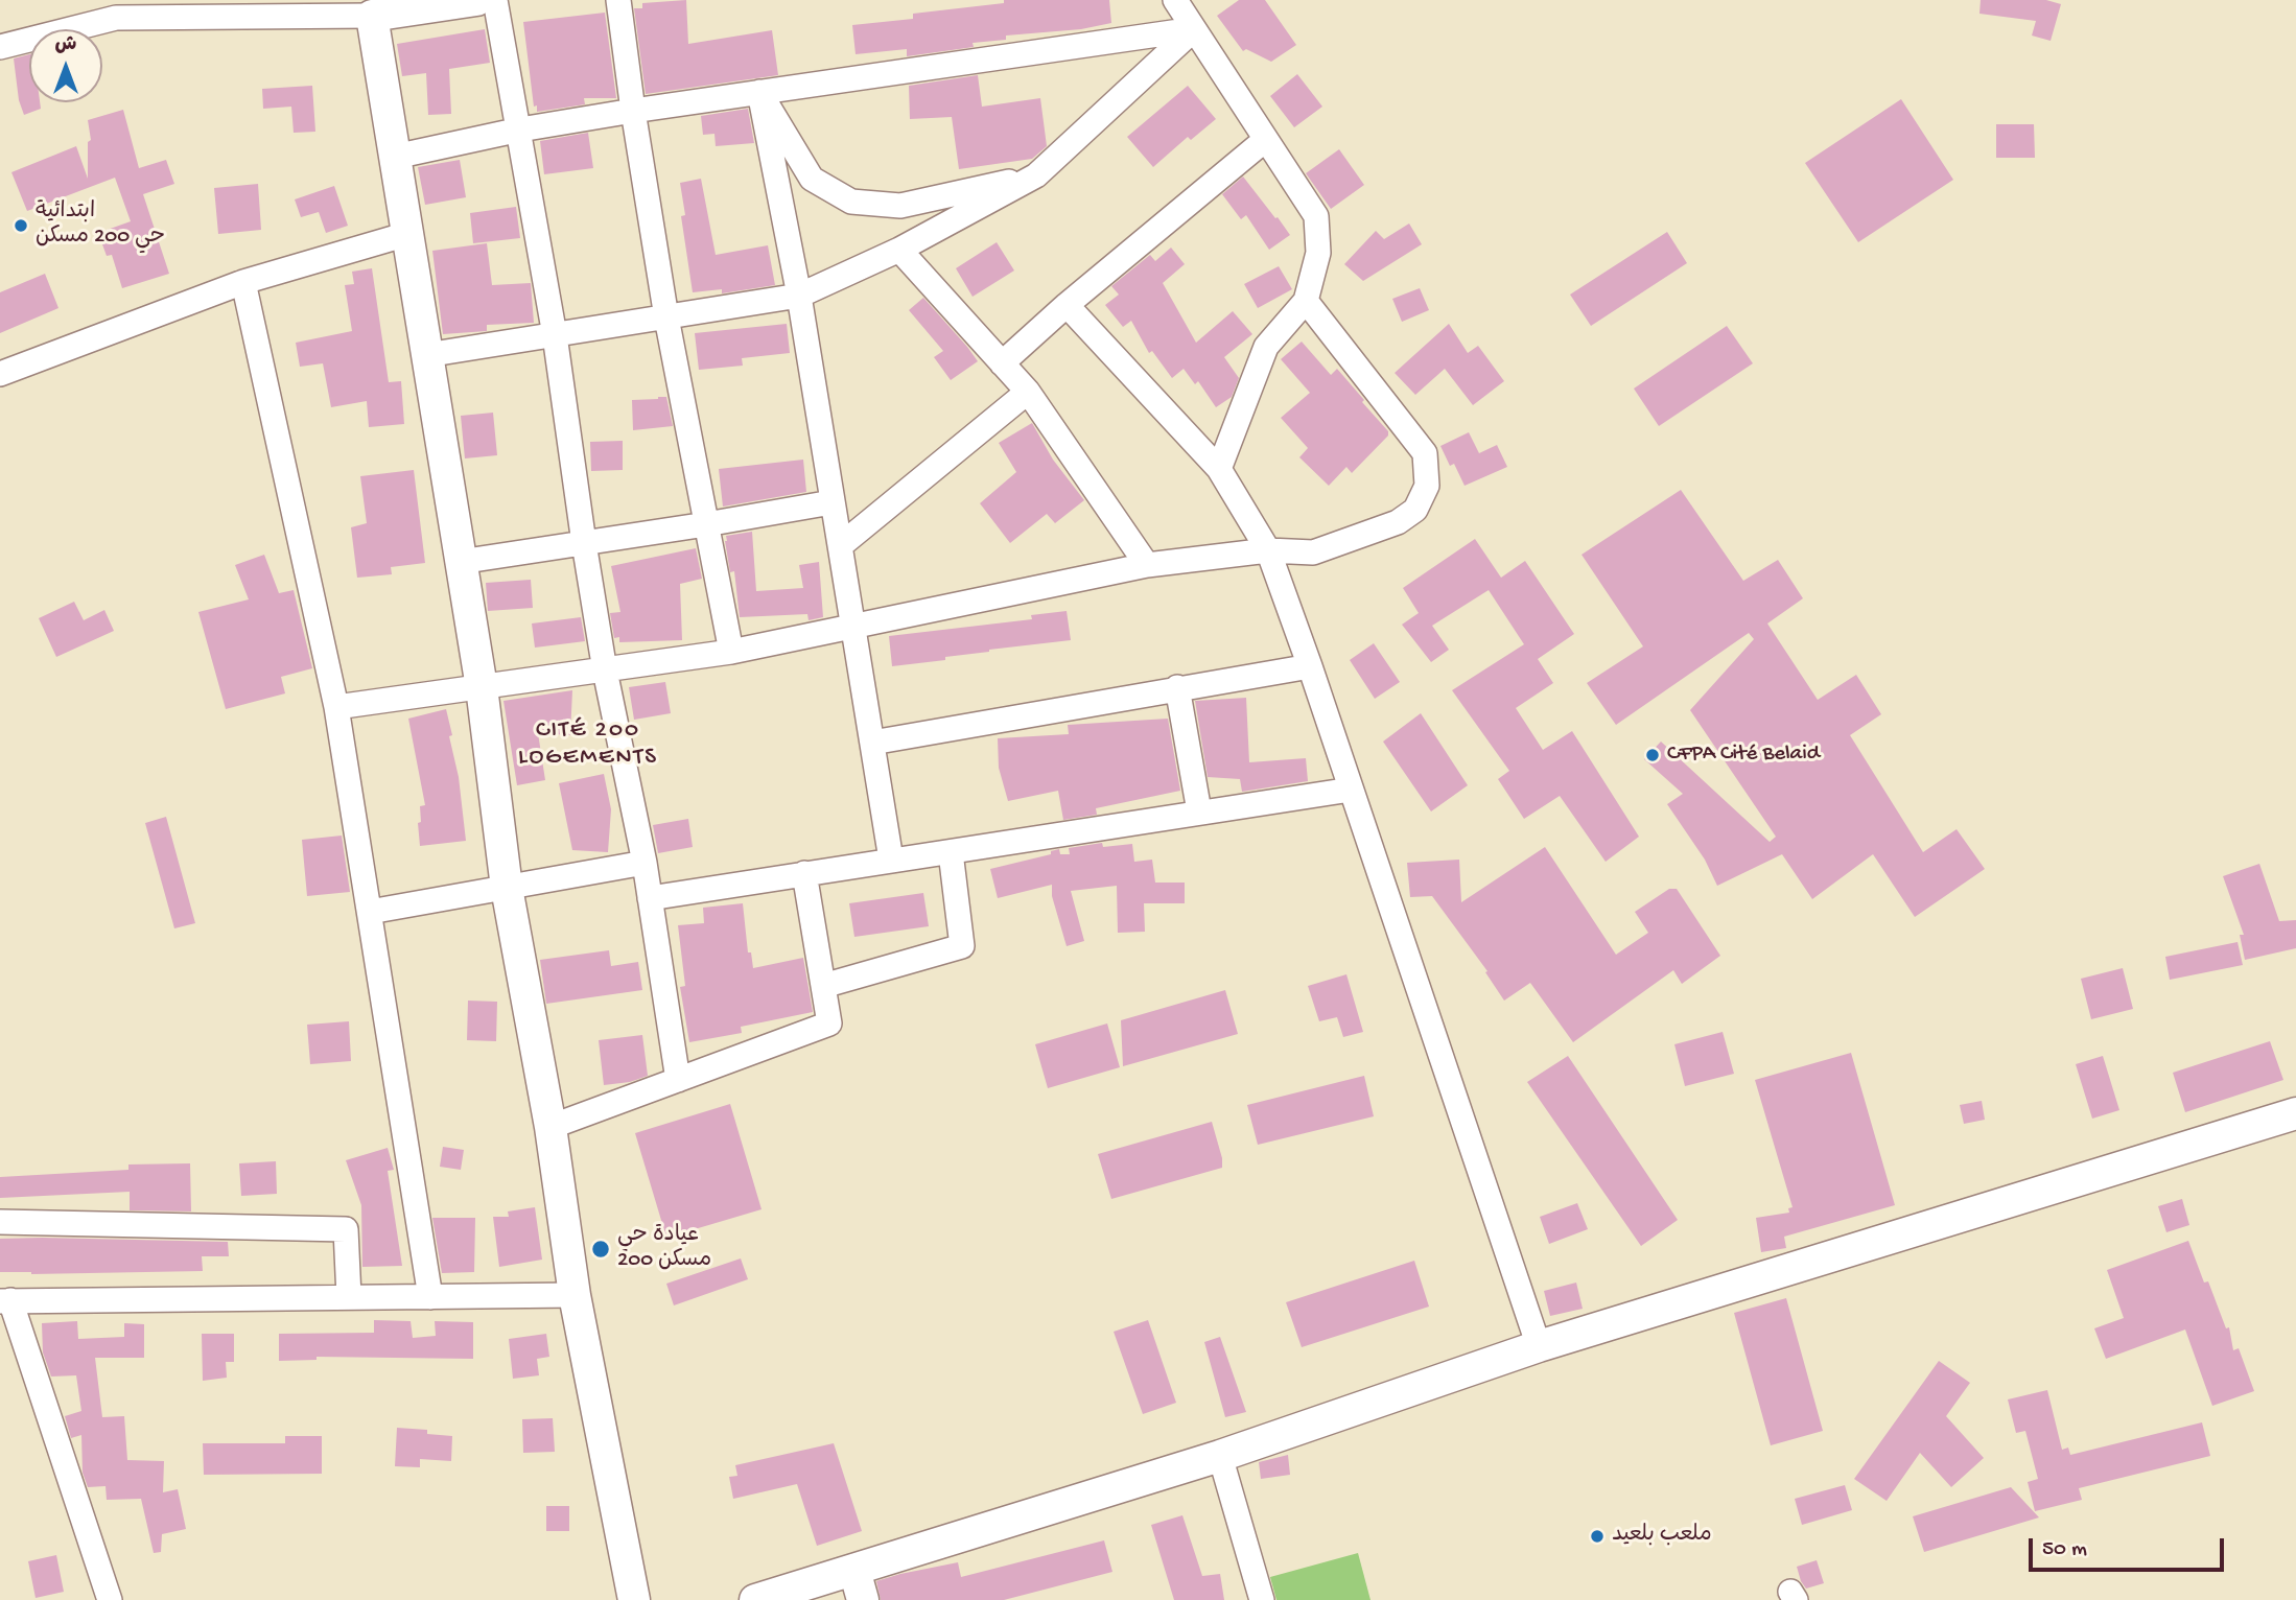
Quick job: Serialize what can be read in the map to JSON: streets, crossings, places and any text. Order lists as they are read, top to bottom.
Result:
{
  "districts": ["CITÉ 200 LOGEMENTS"],
  "places": [
    "ابتدائية حي 200 مسكن",
    "CFPA Cité Belaid",
    "عيادة حي 200 مسكن",
    "ملعب بلعيد"
  ],
  "scale_bar": "50 m",
  "north": "top"
}
